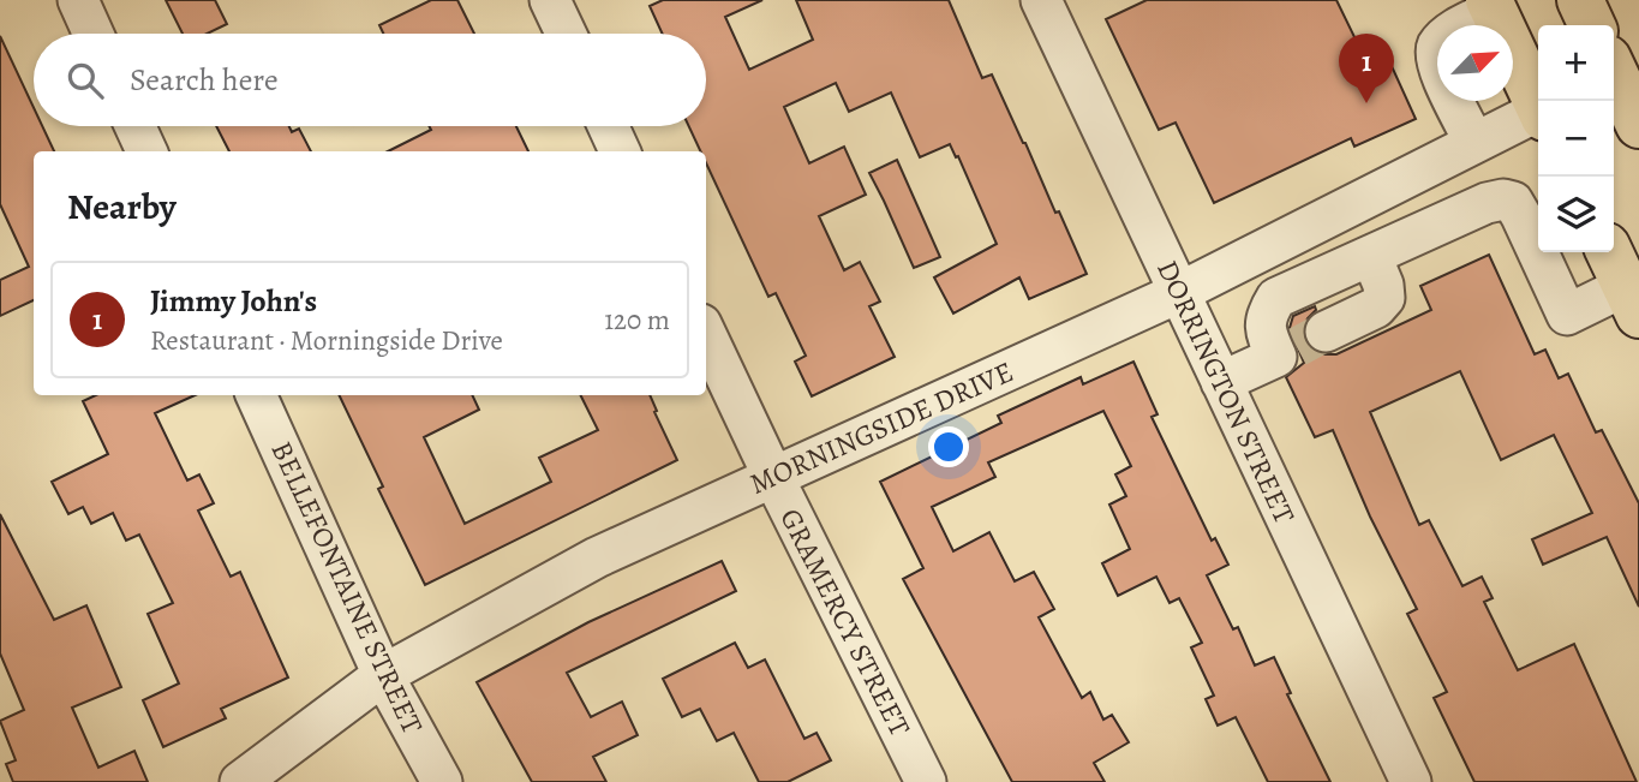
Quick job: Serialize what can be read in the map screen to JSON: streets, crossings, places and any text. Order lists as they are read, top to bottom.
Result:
{
  "streets": {
    "street": [
      "DORRINGTON STREET",
      "MORNINGSIDE DRIVE",
      "BELLEFONTAINE STREET",
      "GRAMERCY STREET"
    ]
  },
  "crossings": [
    ["DORRINGTON STREET", "MORNINGSIDE DRIVE"],
    ["MORNINGSIDE DRIVE", "BELLEFONTAINE STREET"],
    ["MORNINGSIDE DRIVE", "GRAMERCY STREET"]
  ],
  "north": "top right",
  "page": {
    "map_buttons": ["+", "−"],
    "pins": "1",
    "search": "Search here",
    "heading": "Nearby",
    "list": [
      {
        "mark": "1",
        "name": "Jimmy John's",
        "note": "Restaurant · Morningside Drive",
        "value": "120 m"
      }
    ]
  }
}
